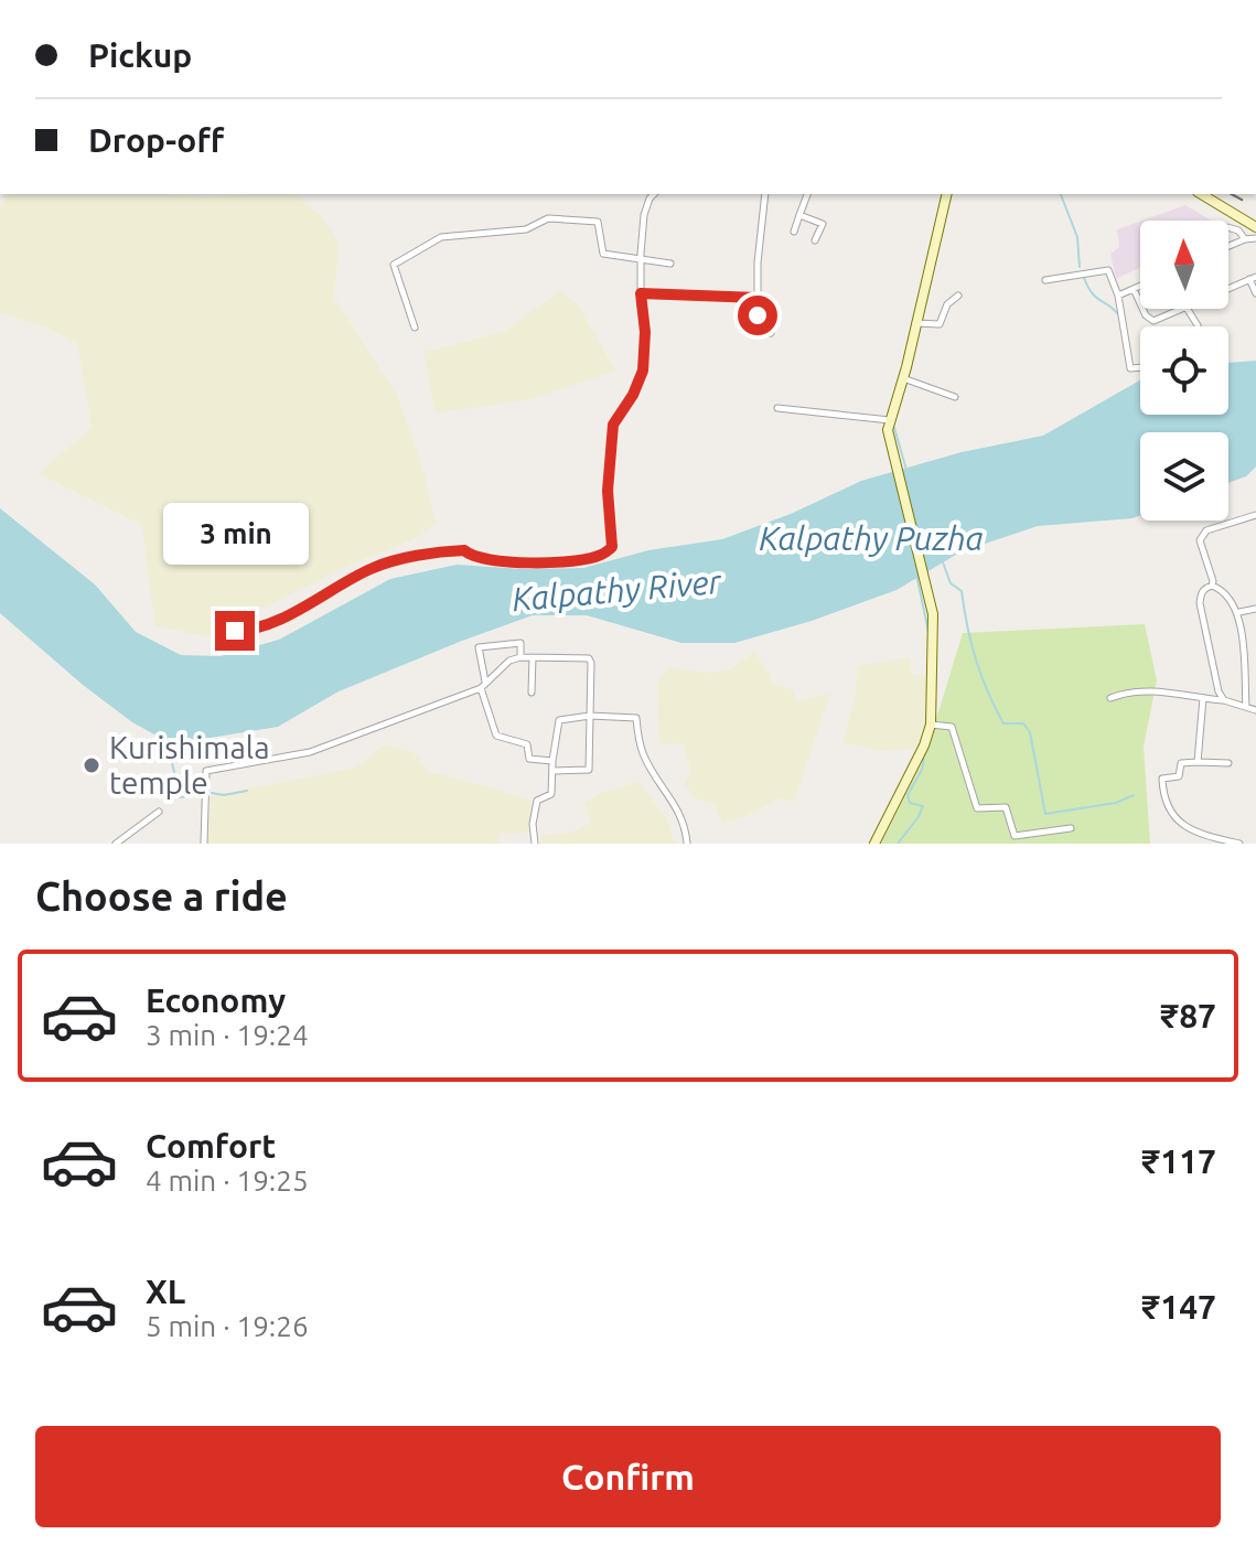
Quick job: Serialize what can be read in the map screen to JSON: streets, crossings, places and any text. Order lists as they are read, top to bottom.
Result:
{
  "water": ["Kalpathy Puzha", "Kalpathy River"],
  "places": ["Kurishimala temple"],
  "north": "top",
  "page": {
    "banner": ["Pickup", "Drop-off"],
    "bubble": "3 min",
    "heading": "Choose a ride",
    "list": [
      {
        "name": "Economy",
        "note": "3 min · 19:24",
        "value": "₹87"
      },
      {
        "name": "Comfort",
        "note": "4 min · 19:25",
        "value": "₹117"
      },
      {
        "name": "XL",
        "note": "5 min · 19:26",
        "value": "₹147"
      }
    ],
    "buttons": "Confirm"
  }
}
